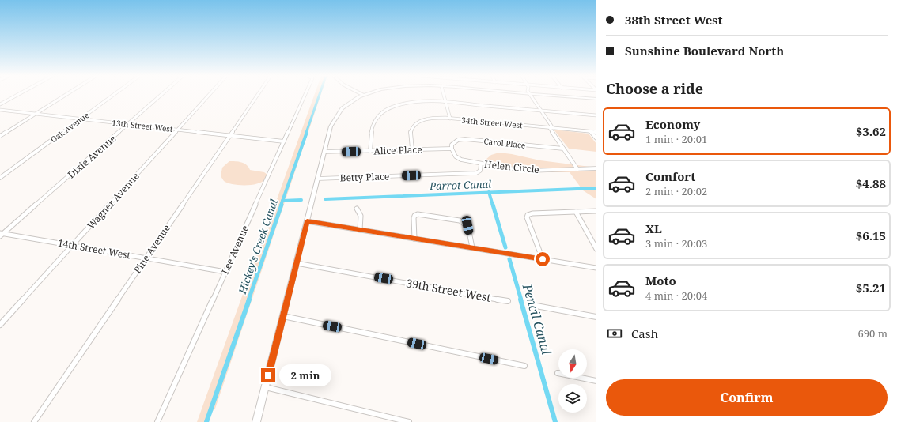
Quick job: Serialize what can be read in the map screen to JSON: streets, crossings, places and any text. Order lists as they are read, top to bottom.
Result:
{
  "streets": {
    "street": [
      "34th Street West",
      "13th Street West",
      "Oak Avenue",
      "Carol Place",
      "Alice Place",
      "Dixie Avenue",
      "Helen Circle",
      "Betty Place",
      "Wagner Avenue",
      "14th Street West",
      "Pine Avenue",
      "Lee Avenue",
      "39th Street West"
    ]
  },
  "crossings": [
    ["34th Street West", "Alice Place"],
    ["13th Street West", "Oak Avenue"],
    ["13th Street West", "Dixie Avenue"],
    ["13th Street West", "Wagner Avenue"],
    ["13th Street West", "Pine Avenue"],
    ["13th Street West", "Lee Avenue"],
    ["Carol Place", "Alice Place"],
    ["Carol Place", "Helen Circle"],
    ["Alice Place", "Helen Circle"],
    ["Dixie Avenue", "14th Street West"],
    ["Helen Circle", "Betty Place"],
    ["Wagner Avenue", "14th Street West"],
    ["14th Street West", "Pine Avenue"],
    ["14th Street West", "Lee Avenue"]
  ],
  "water": ["Parrot Canal", "Hickey's Creek Canal", "Pencil Canal"],
  "north": "bottom",
  "page": {
    "banner": ["38th Street West", "Sunshine Boulevard North"],
    "heading": "Choose a ride",
    "list": [
      {
        "name": "Economy",
        "note": "1 min · 20:01",
        "value": "$3.62"
      },
      {
        "name": "Comfort",
        "note": "2 min · 20:02",
        "value": "$4.88"
      },
      {
        "name": "XL",
        "note": "3 min · 20:03",
        "value": "$6.15"
      },
      {
        "name": "Moto",
        "note": "4 min · 20:04",
        "value": "$5.21"
      }
    ],
    "pay": ["Cash", "690 m"],
    "bubble": "2 min",
    "buttons": "Confirm"
  }
}
